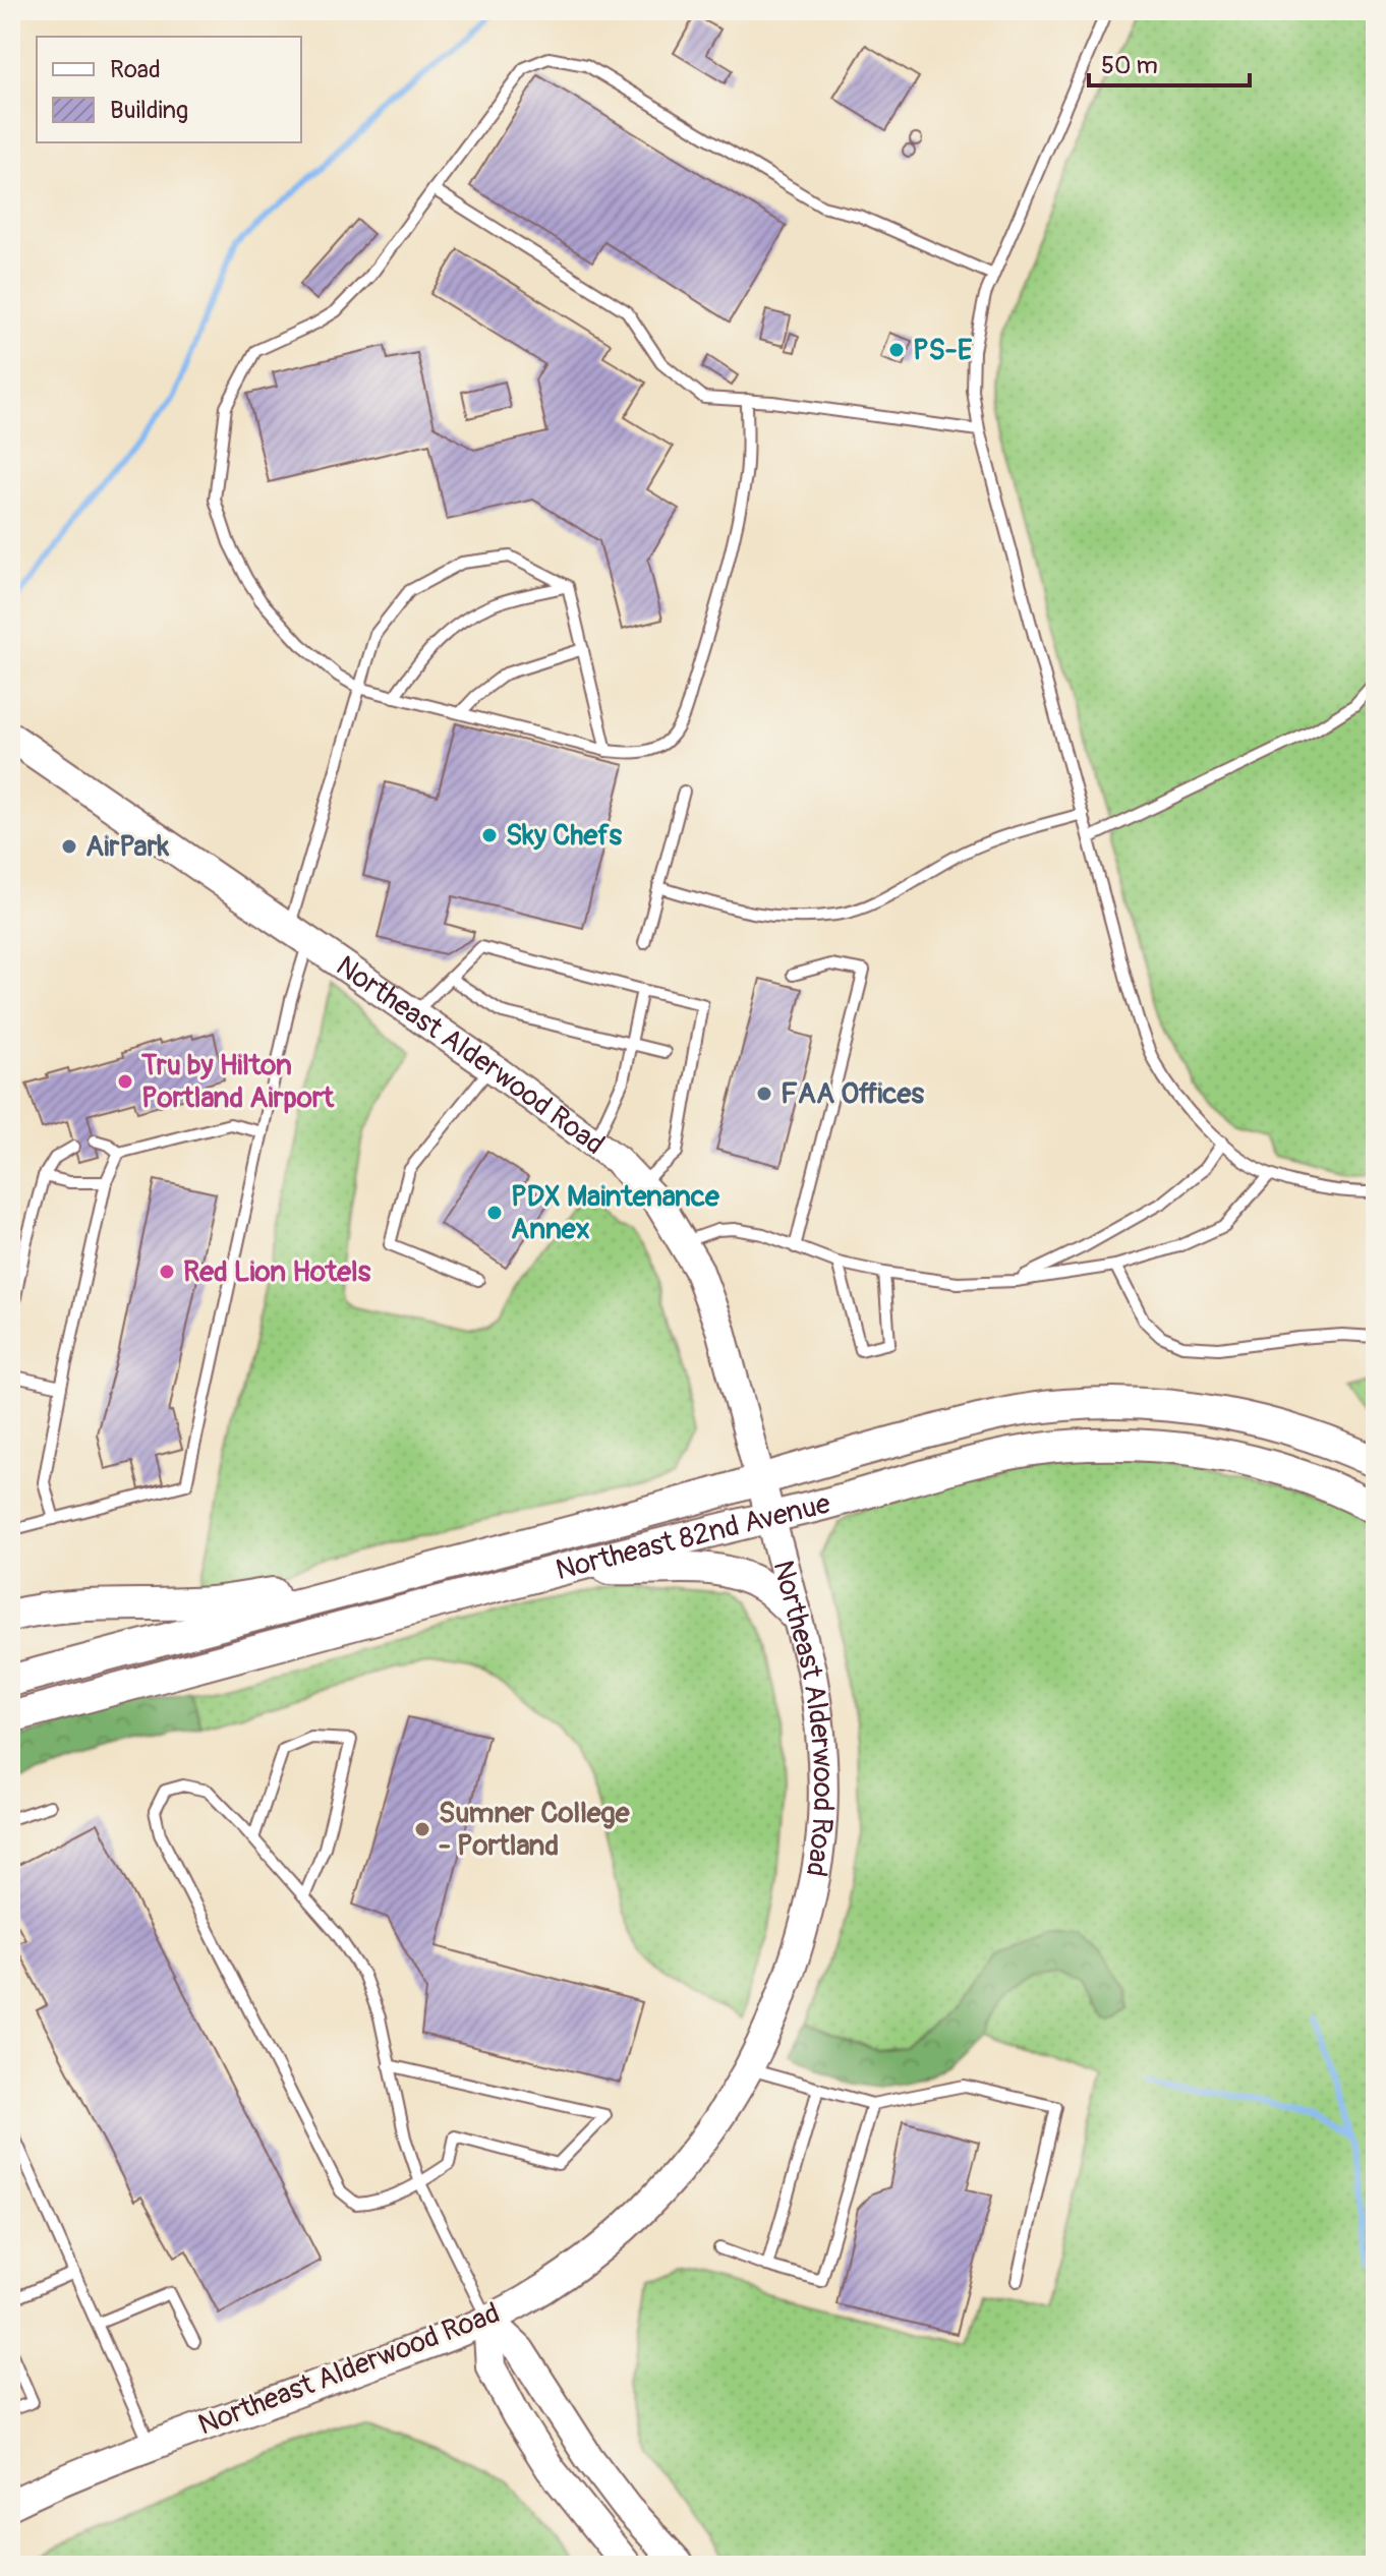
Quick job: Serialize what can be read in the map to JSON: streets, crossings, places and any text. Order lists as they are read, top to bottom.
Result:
{
  "streets": {
    "main road": ["Northeast 82nd Avenue"],
    "street": ["Northeast Alderwood Road"]
  },
  "crossings": [
    ["Northeast Alderwood Road", "Northeast 82nd Avenue"]
  ],
  "places": [
    "PS-E",
    "Sky Chefs",
    "AirPark",
    "Tru by Hilton Portland Airport",
    "FAA Offices",
    "PDX Maintenance Annex",
    "Red Lion Hotels",
    "Sumner College - Portland"
  ],
  "legend": ["Road", "Building"],
  "scale_bar": "50 m"
}
